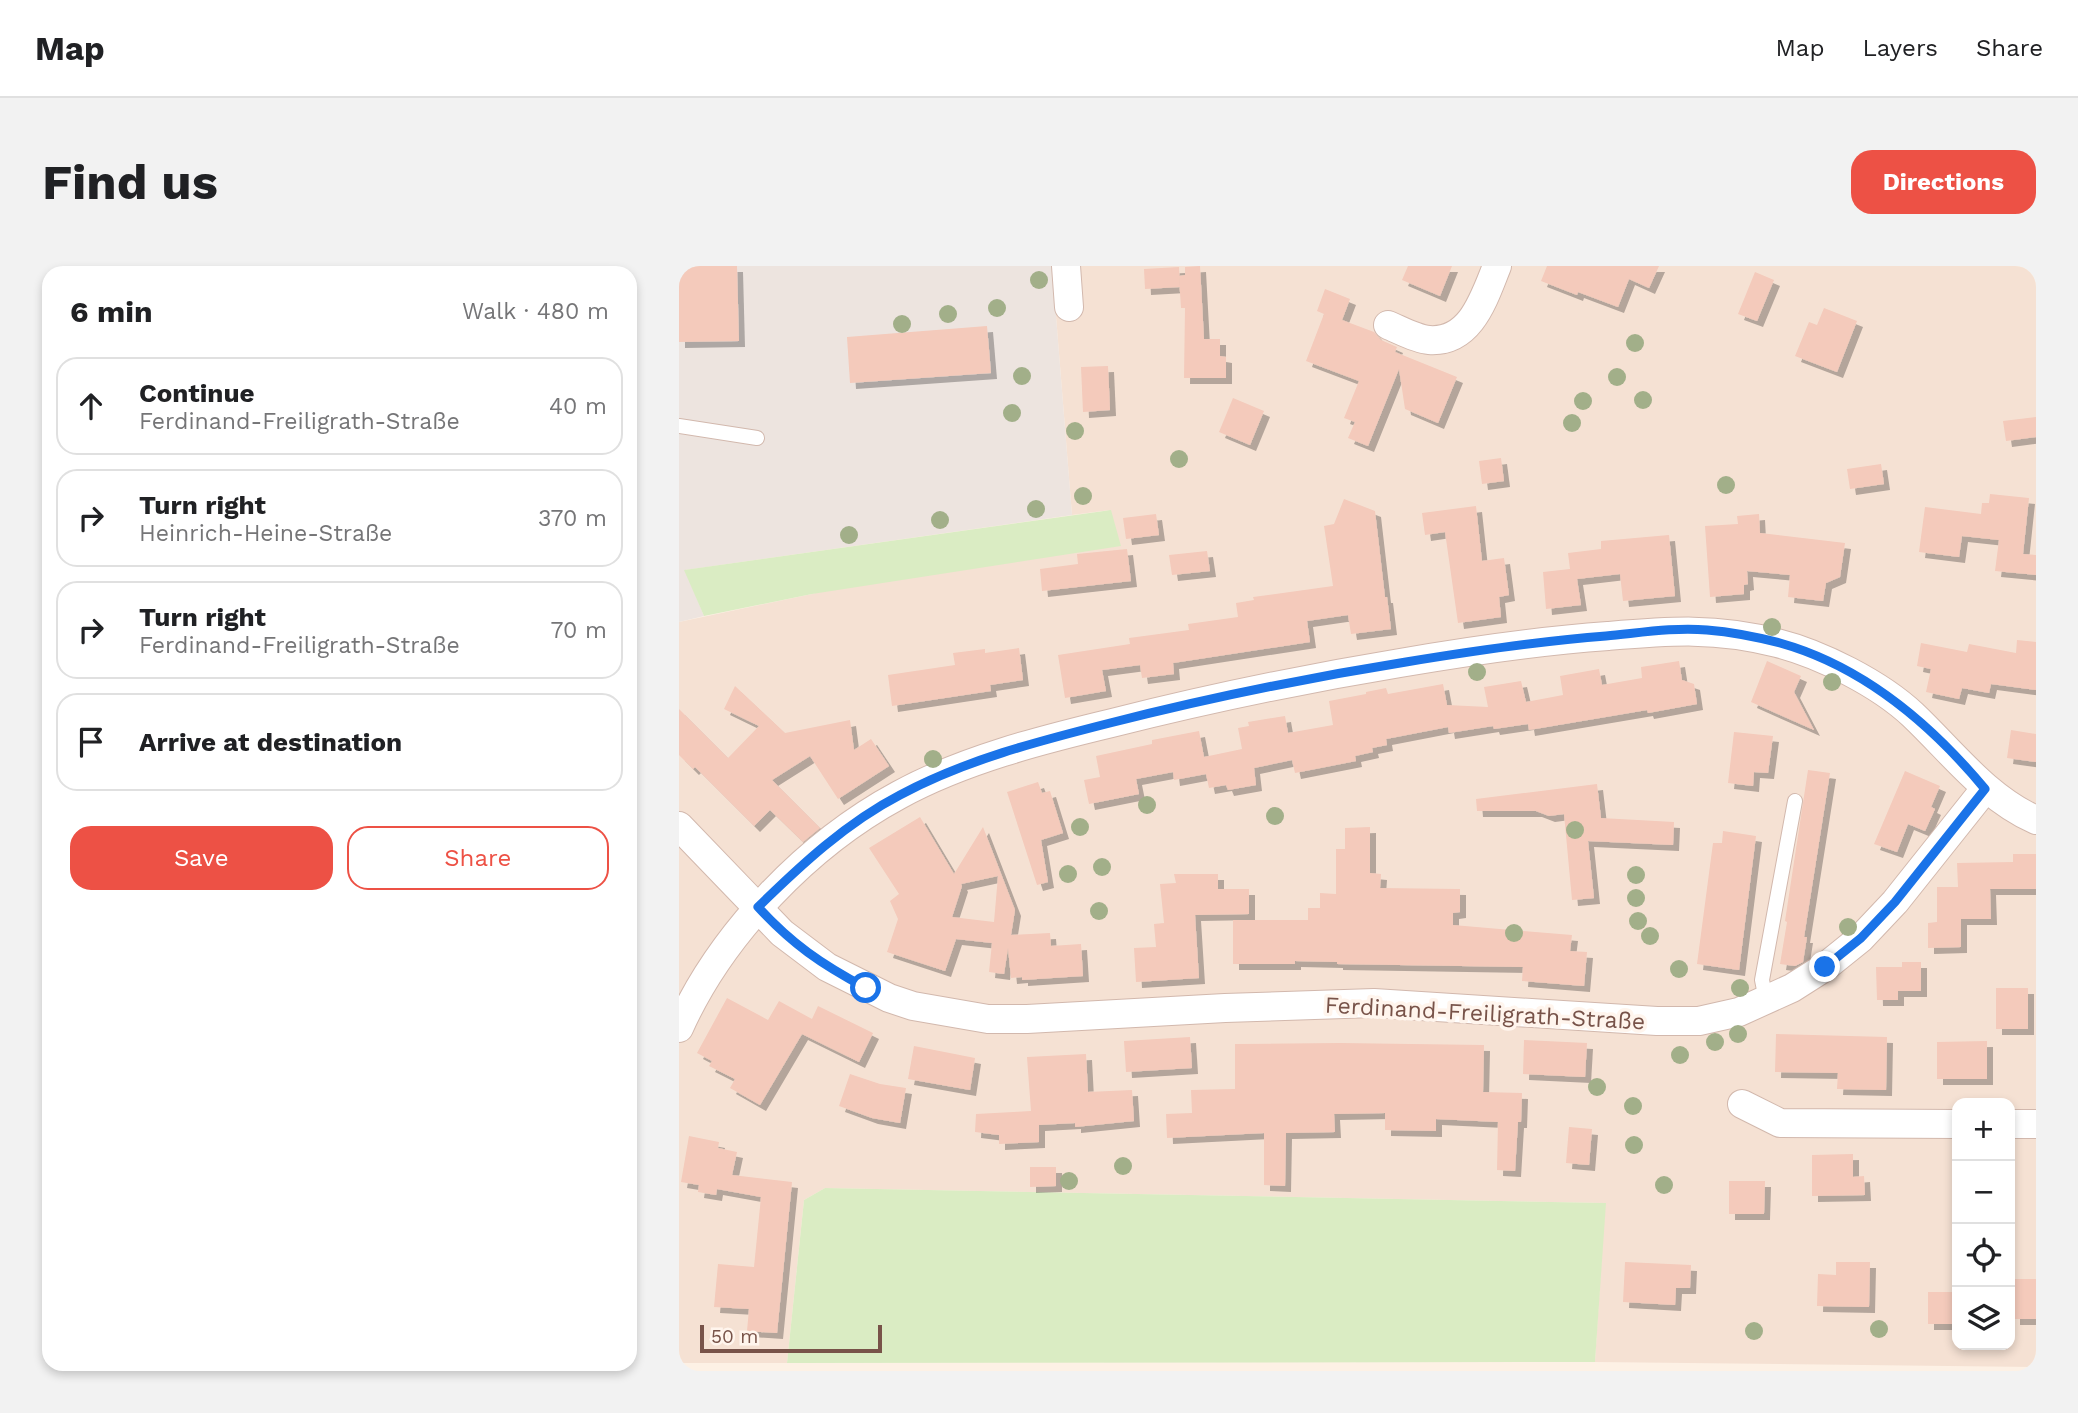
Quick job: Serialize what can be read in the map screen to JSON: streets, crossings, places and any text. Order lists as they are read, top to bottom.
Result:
{
  "streets": {
    "street": ["Ferdinand-Freiligrath-Straße"]
  },
  "scale_bar": "50 m",
  "page": {
    "header": "Map",
    "nav": ["Map", "Layers", "Share"],
    "buttons": [
      "Directions",
      ["Save", "Share"]
    ],
    "title": "Find us",
    "heading": ["6 min", "Walk · 480 m"],
    "list": [
      ["Continue", "Ferdinand-Freiligrath-Straße", "40 m"],
      ["Turn right", "Heinrich-Heine-Straße", "370 m"],
      ["Turn right", "Ferdinand-Freiligrath-Straße", "70 m"],
      "Arrive at destination"
    ],
    "map_buttons": ["+", "−"],
    "scale": "50 m"
  }
}
